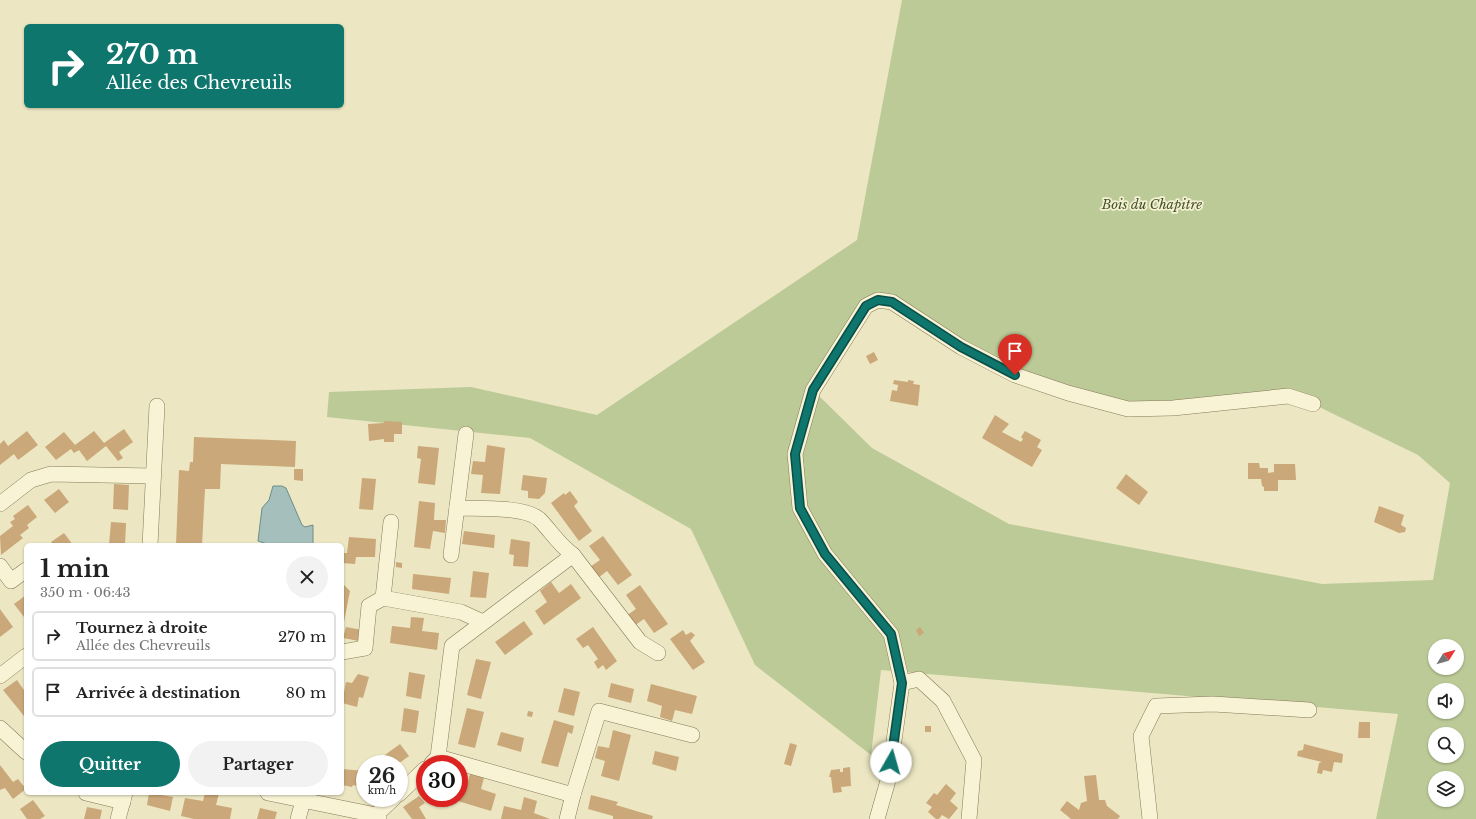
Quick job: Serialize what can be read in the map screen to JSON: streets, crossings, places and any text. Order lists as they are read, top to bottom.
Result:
{
  "parks": ["Bois du Chapitre"],
  "north": "top right",
  "page": {
    "turn": ["270 m", "Allée des Chevreuils"],
    "heading": ["1 min", "350 m · 06:43"],
    "list": [
      {
        "name": "Tournez à droite",
        "note": "Allée des Chevreuils",
        "value": "270 m"
      },
      {
        "name": "Arrivée à destination",
        "value": "80 m"
      }
    ],
    "buttons": ["Quitter", "Partager"],
    "speed": "26 km/h",
    "limit": "30"
  }
}
